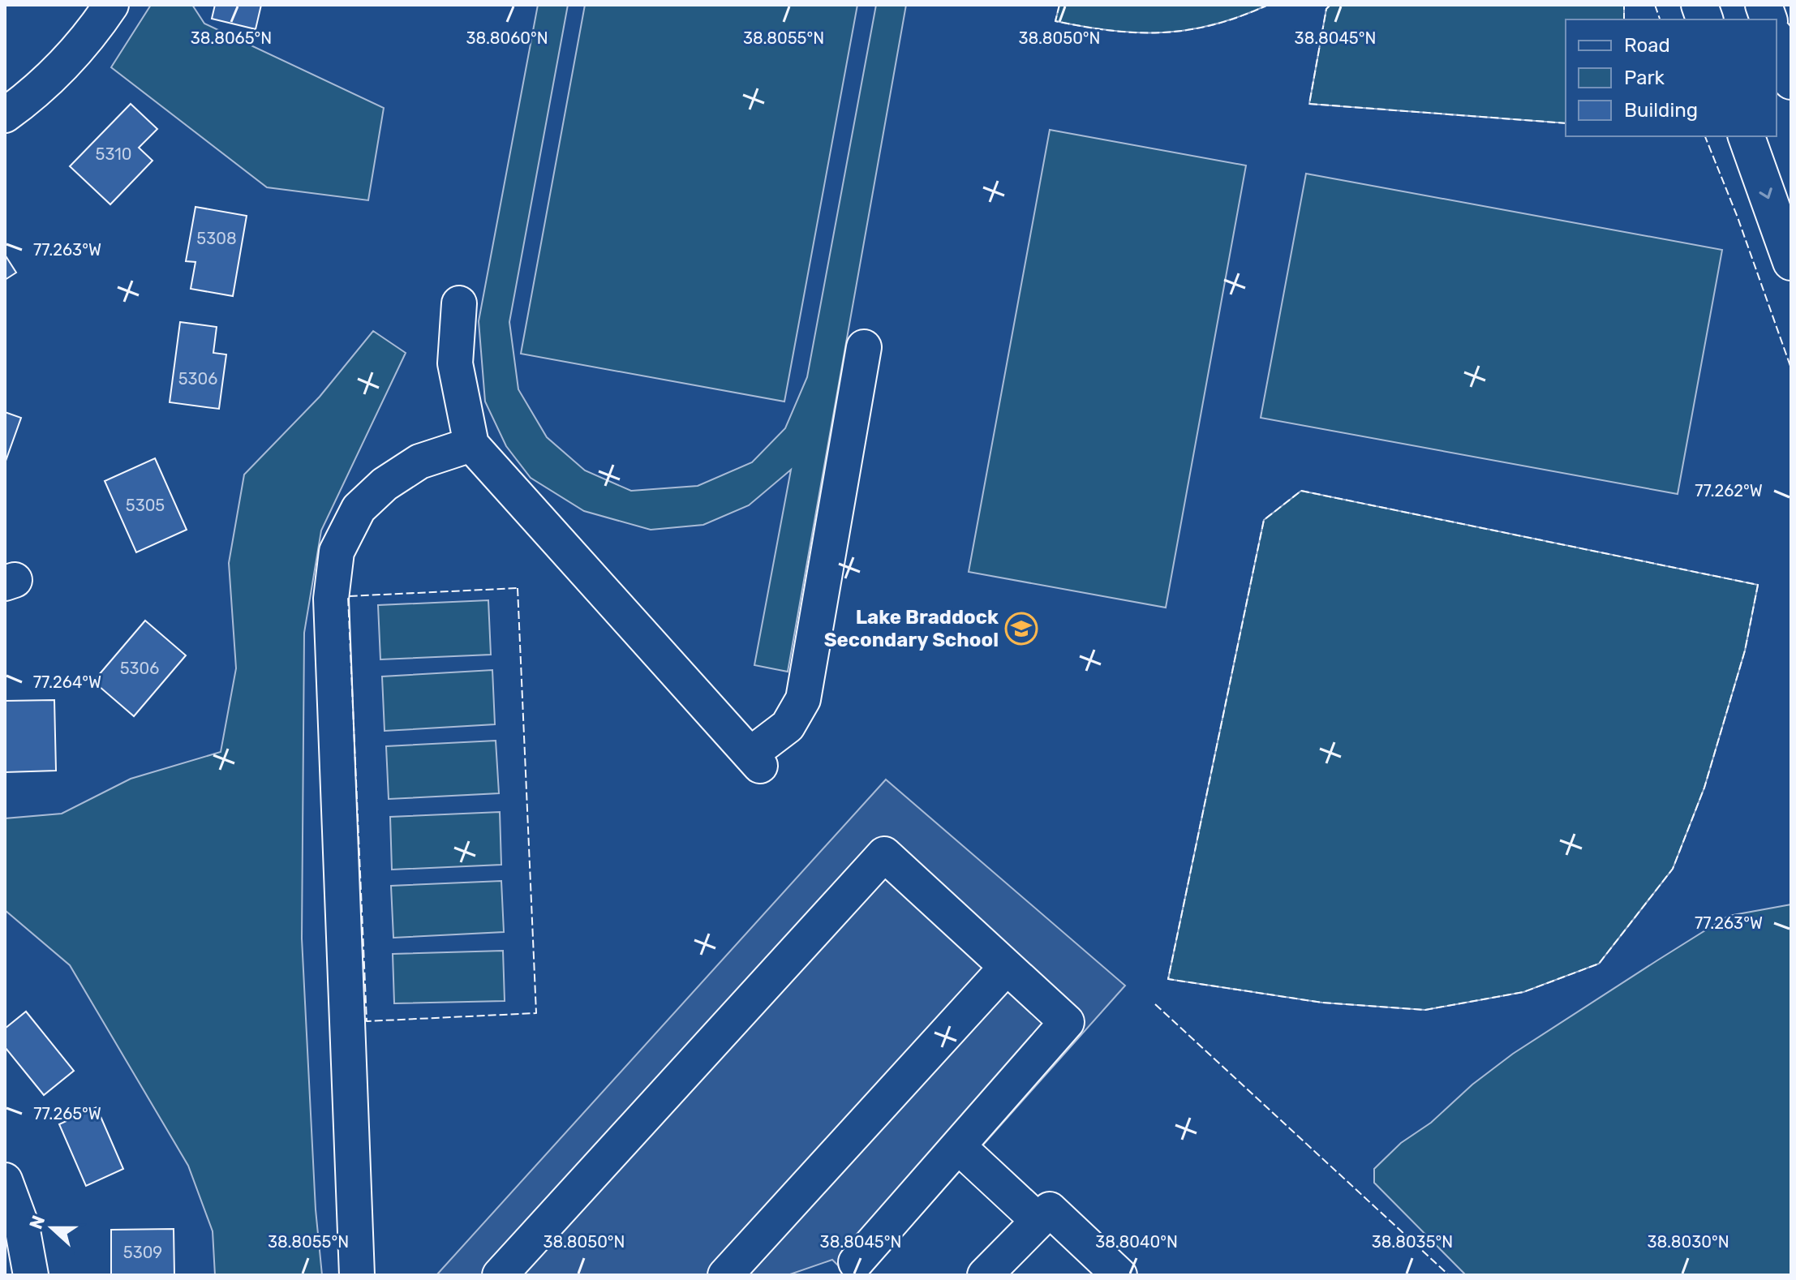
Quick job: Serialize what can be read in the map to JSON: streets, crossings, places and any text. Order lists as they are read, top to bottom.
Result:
{
  "places": {
    "school or university": ["Lake Braddock Secondary School"]
  },
  "house_numbers": [
    "5310",
    "5308",
    "5306",
    "5305",
    "5306",
    "5309"
  ],
  "legend": ["Road", "Park", "Building"],
  "north": "left",
  "coordinates": [
    "38.8060°N",
    "38.8050°N",
    "38.8065°N",
    "38.8055°N",
    "38.8045°N",
    "77.263°W",
    "77.262°W",
    "77.264°W",
    "77.265°W",
    "38.8040°N",
    "38.8035°N",
    "38.8030°N"
  ]
}
